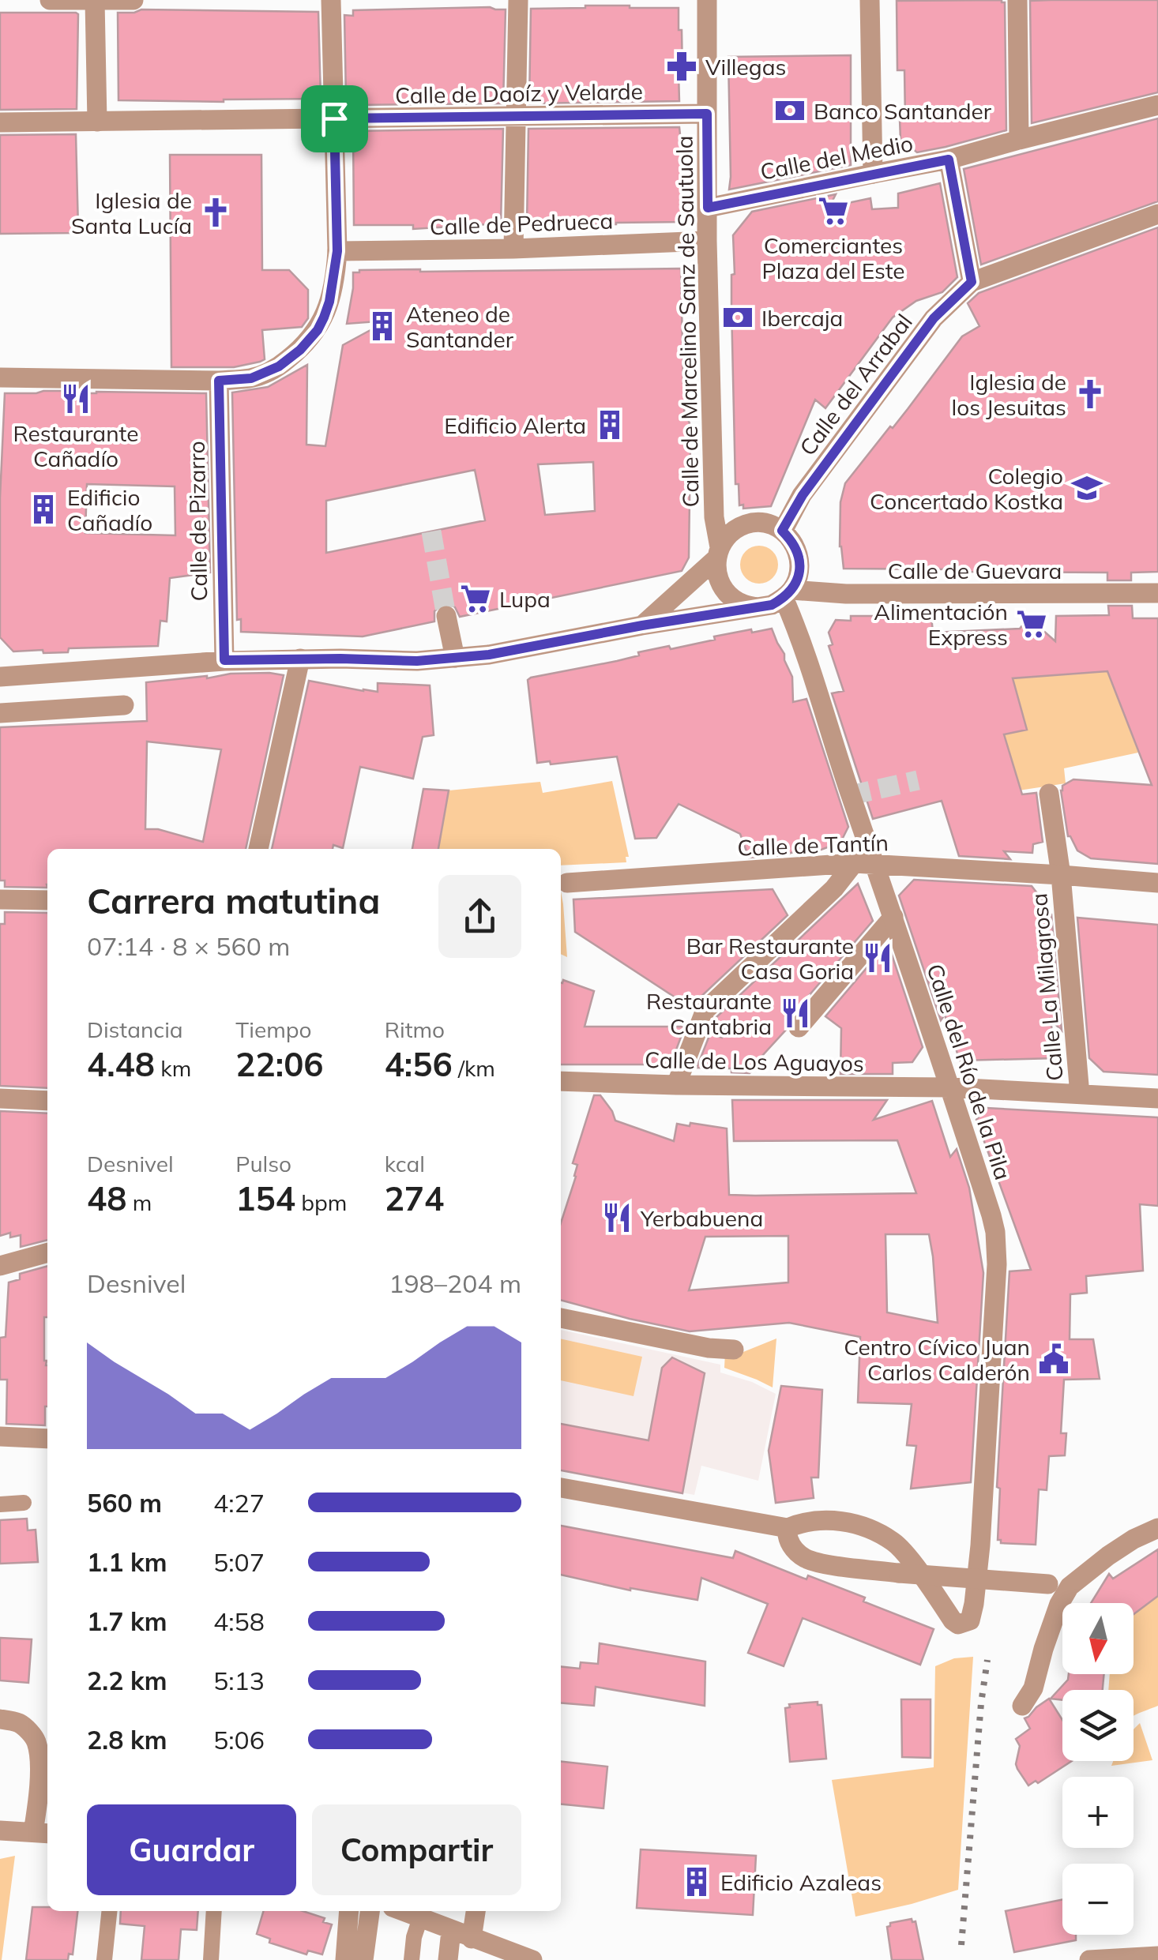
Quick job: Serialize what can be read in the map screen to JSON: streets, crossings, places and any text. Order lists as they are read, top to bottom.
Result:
{
  "streets": {
    "street": [
      "Calle de Daoíz y Velarde",
      "Calle del Medio",
      "Calle de Pedrueca",
      "Calle de Marcelino Sanz de Sautuola",
      "Calle del Arrabal",
      "Calle de Pizarro",
      "Calle de Guevara",
      "Calle de Tantín",
      "Calle La Milagrosa",
      "Calle de Los Aguayos",
      "Calle del Río de la Pila"
    ]
  },
  "crossings": [
    ["Calle de Daoíz y Velarde", "Calle de Marcelino Sanz de Sautuola"],
    ["Calle del Medio", "Calle de Marcelino Sanz de Sautuola"],
    ["Calle de Pedrueca", "Calle de Marcelino Sanz de Sautuola"],
    ["Calle de Marcelino Sanz de Sautuola", "Calle del Arrabal"],
    ["Calle de Marcelino Sanz de Sautuola", "Calle de Guevara"],
    ["Calle de Marcelino Sanz de Sautuola", "Calle del Río de la Pila"],
    ["Calle del Arrabal", "Calle de Guevara"],
    ["Calle del Arrabal", "Calle del Río de la Pila"],
    ["Calle de Guevara", "Calle del Río de la Pila"],
    ["Calle de Tantín", "Calle La Milagrosa"],
    ["Calle de Tantín", "Calle del Río de la Pila"],
    ["Calle La Milagrosa", "Calle de Los Aguayos"],
    ["Calle de Los Aguayos", "Calle del Río de la Pila"]
  ],
  "places": {
    "pharmacy": ["Villegas"],
    "bank": ["Banco Santander", "Ibercaja"],
    "supermarket": ["Comerciantes Plaza del Este", "Lupa", "Alimentación Express"],
    "church": ["Iglesia de Santa Lucía", "Iglesia de los Jesuitas"],
    "building": [
      "Ateneo de Santander",
      "Edificio Alerta",
      "Edificio Cañadío",
      "Edificio Azaleas"
    ],
    "restaurant": [
      "Restaurante Cañadío",
      "Bar Restaurante Casa Goria",
      "Restaurante Cantabria",
      "Yerbabuena"
    ],
    "school or university": ["Colegio Concertado Kostka"],
    "public building": ["Centro Cívico Juan Carlos Calderón"]
  },
  "north": "bottom",
  "page": {
    "heading": ["Carrera matutina", "07:14 · 8 × 560 m"],
    "stats": [
      ["Distancia", "4.48 km"],
      ["Tiempo", "22:06"],
      ["Ritmo", "4:56 /km"],
      ["Desnivel", "48 m"],
      ["Pulso", "154 bpm"],
      ["kcal", "274"]
    ],
    "chart": ["Desnivel", "198–204 m"],
    "list": [
      {
        "name": "560 m",
        "note": "4:27"
      },
      {
        "name": "1.1 km",
        "note": "5:07"
      },
      {
        "name": "1.7 km",
        "note": "4:58"
      },
      {
        "name": "2.2 km",
        "note": "5:13"
      },
      {
        "name": "2.8 km",
        "note": "5:06"
      }
    ],
    "map_buttons": ["+", "−"],
    "buttons": ["Guardar", "Compartir"]
  }
}
